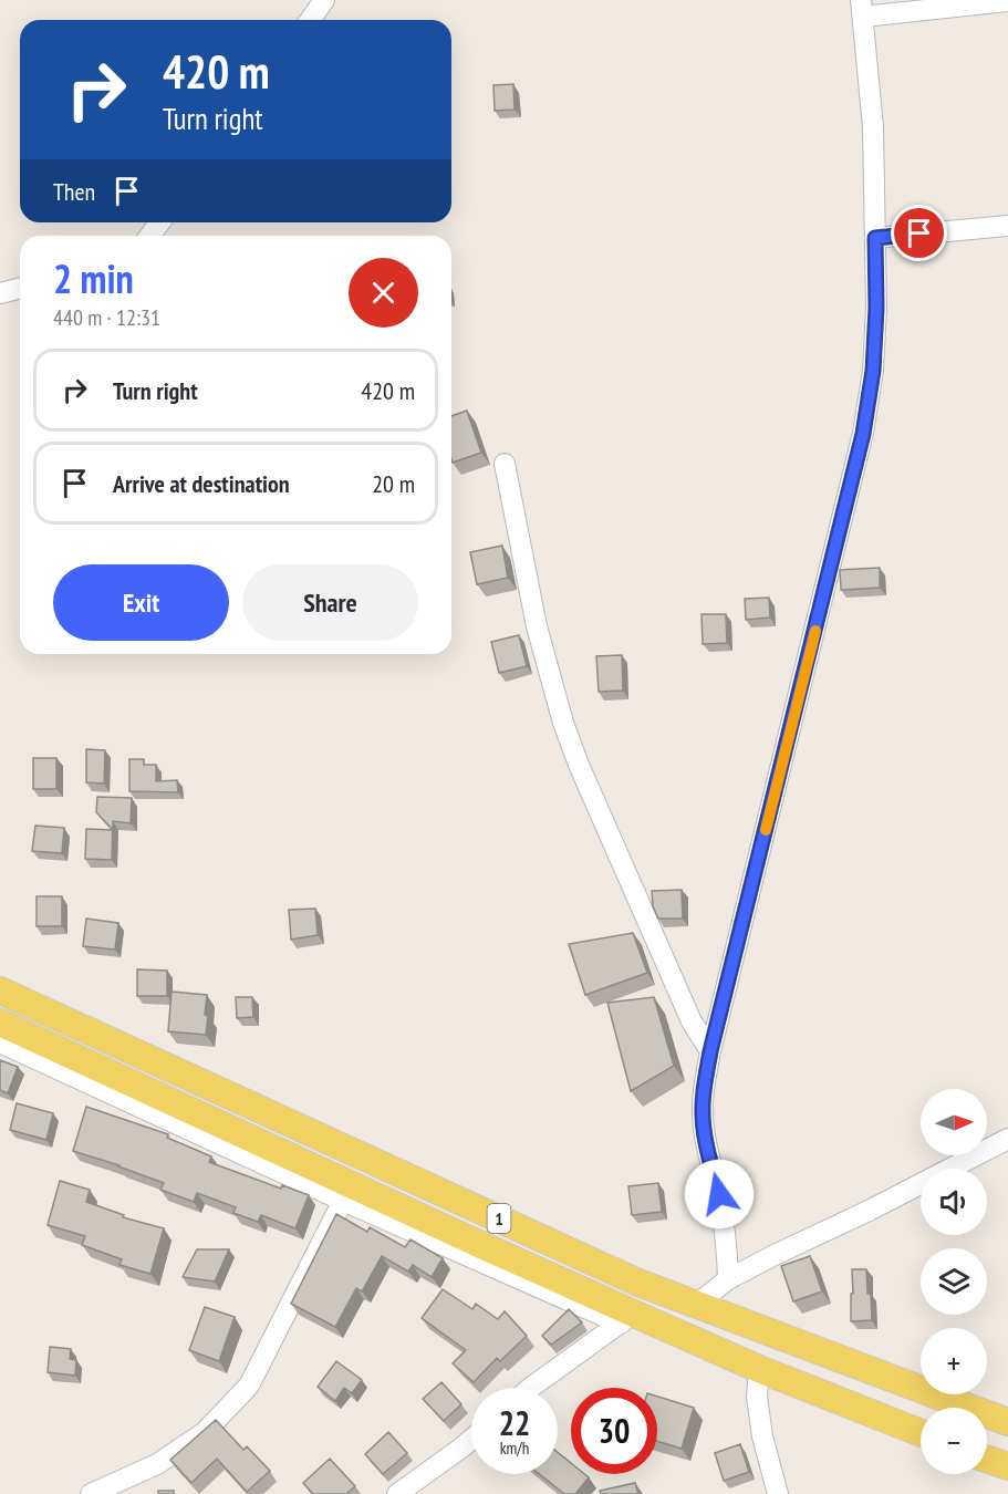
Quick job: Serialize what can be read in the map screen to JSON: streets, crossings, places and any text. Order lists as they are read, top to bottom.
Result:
{
  "streets": {
    "main road": ["1"]
  },
  "north": "right",
  "page": {
    "turn": ["420 m", "Turn right"],
    "then": "Then",
    "heading": ["2 min", "440 m · 12:31"],
    "list": [
      {
        "name": "Turn right",
        "value": "420 m"
      },
      {
        "name": "Arrive at destination",
        "value": "20 m"
      }
    ],
    "buttons": ["Exit", "Share"],
    "map_buttons": ["+", "−"],
    "speed": "22 km/h",
    "limit": "30"
  }
}
